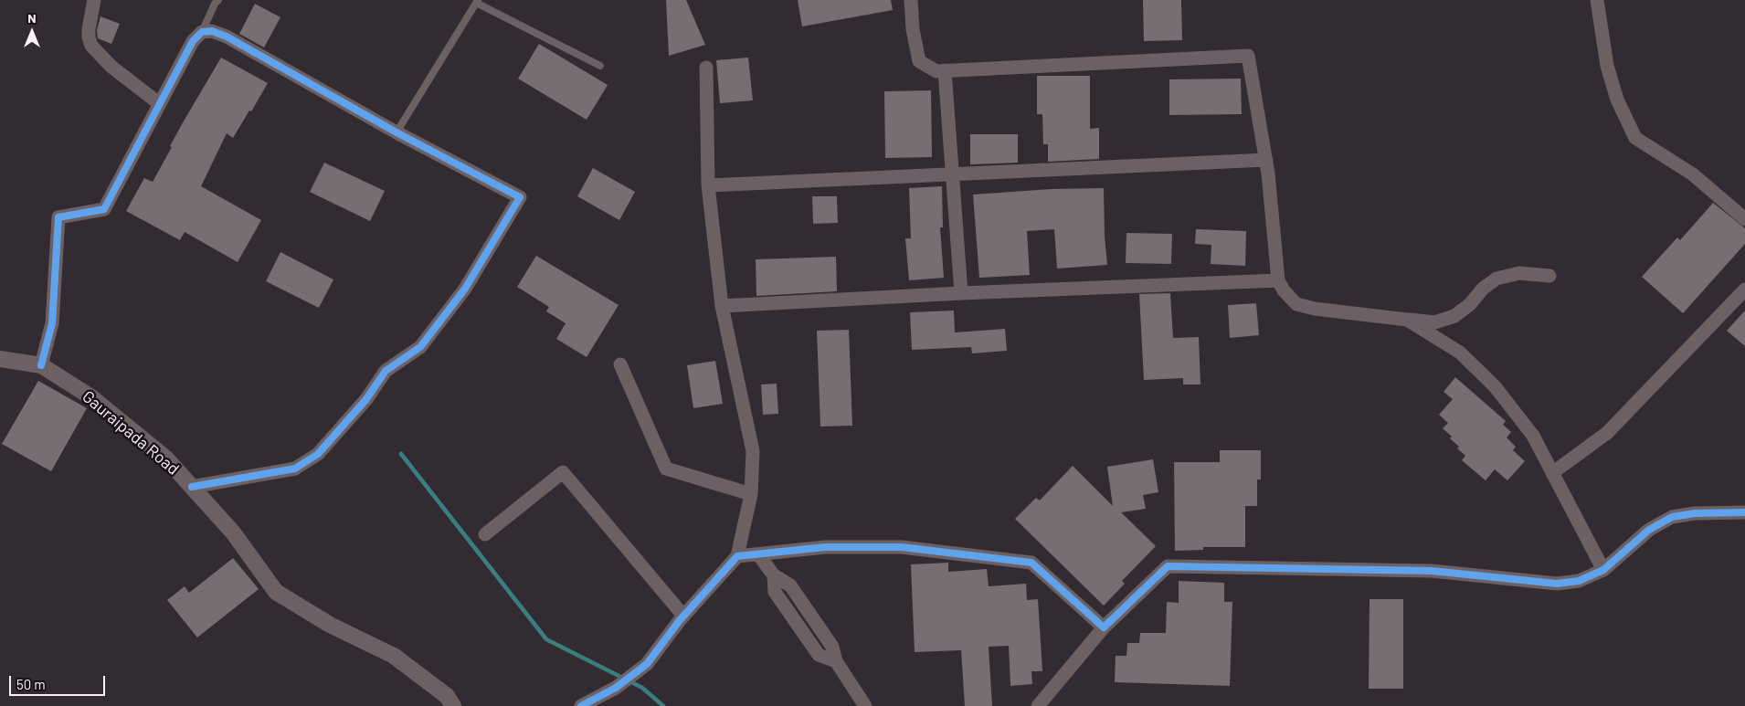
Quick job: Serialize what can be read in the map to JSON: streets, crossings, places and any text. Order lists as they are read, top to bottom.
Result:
{
  "streets": {
    "street": ["Gauraipada Road"]
  },
  "scale_bar": "50 m",
  "north": "top"
}
